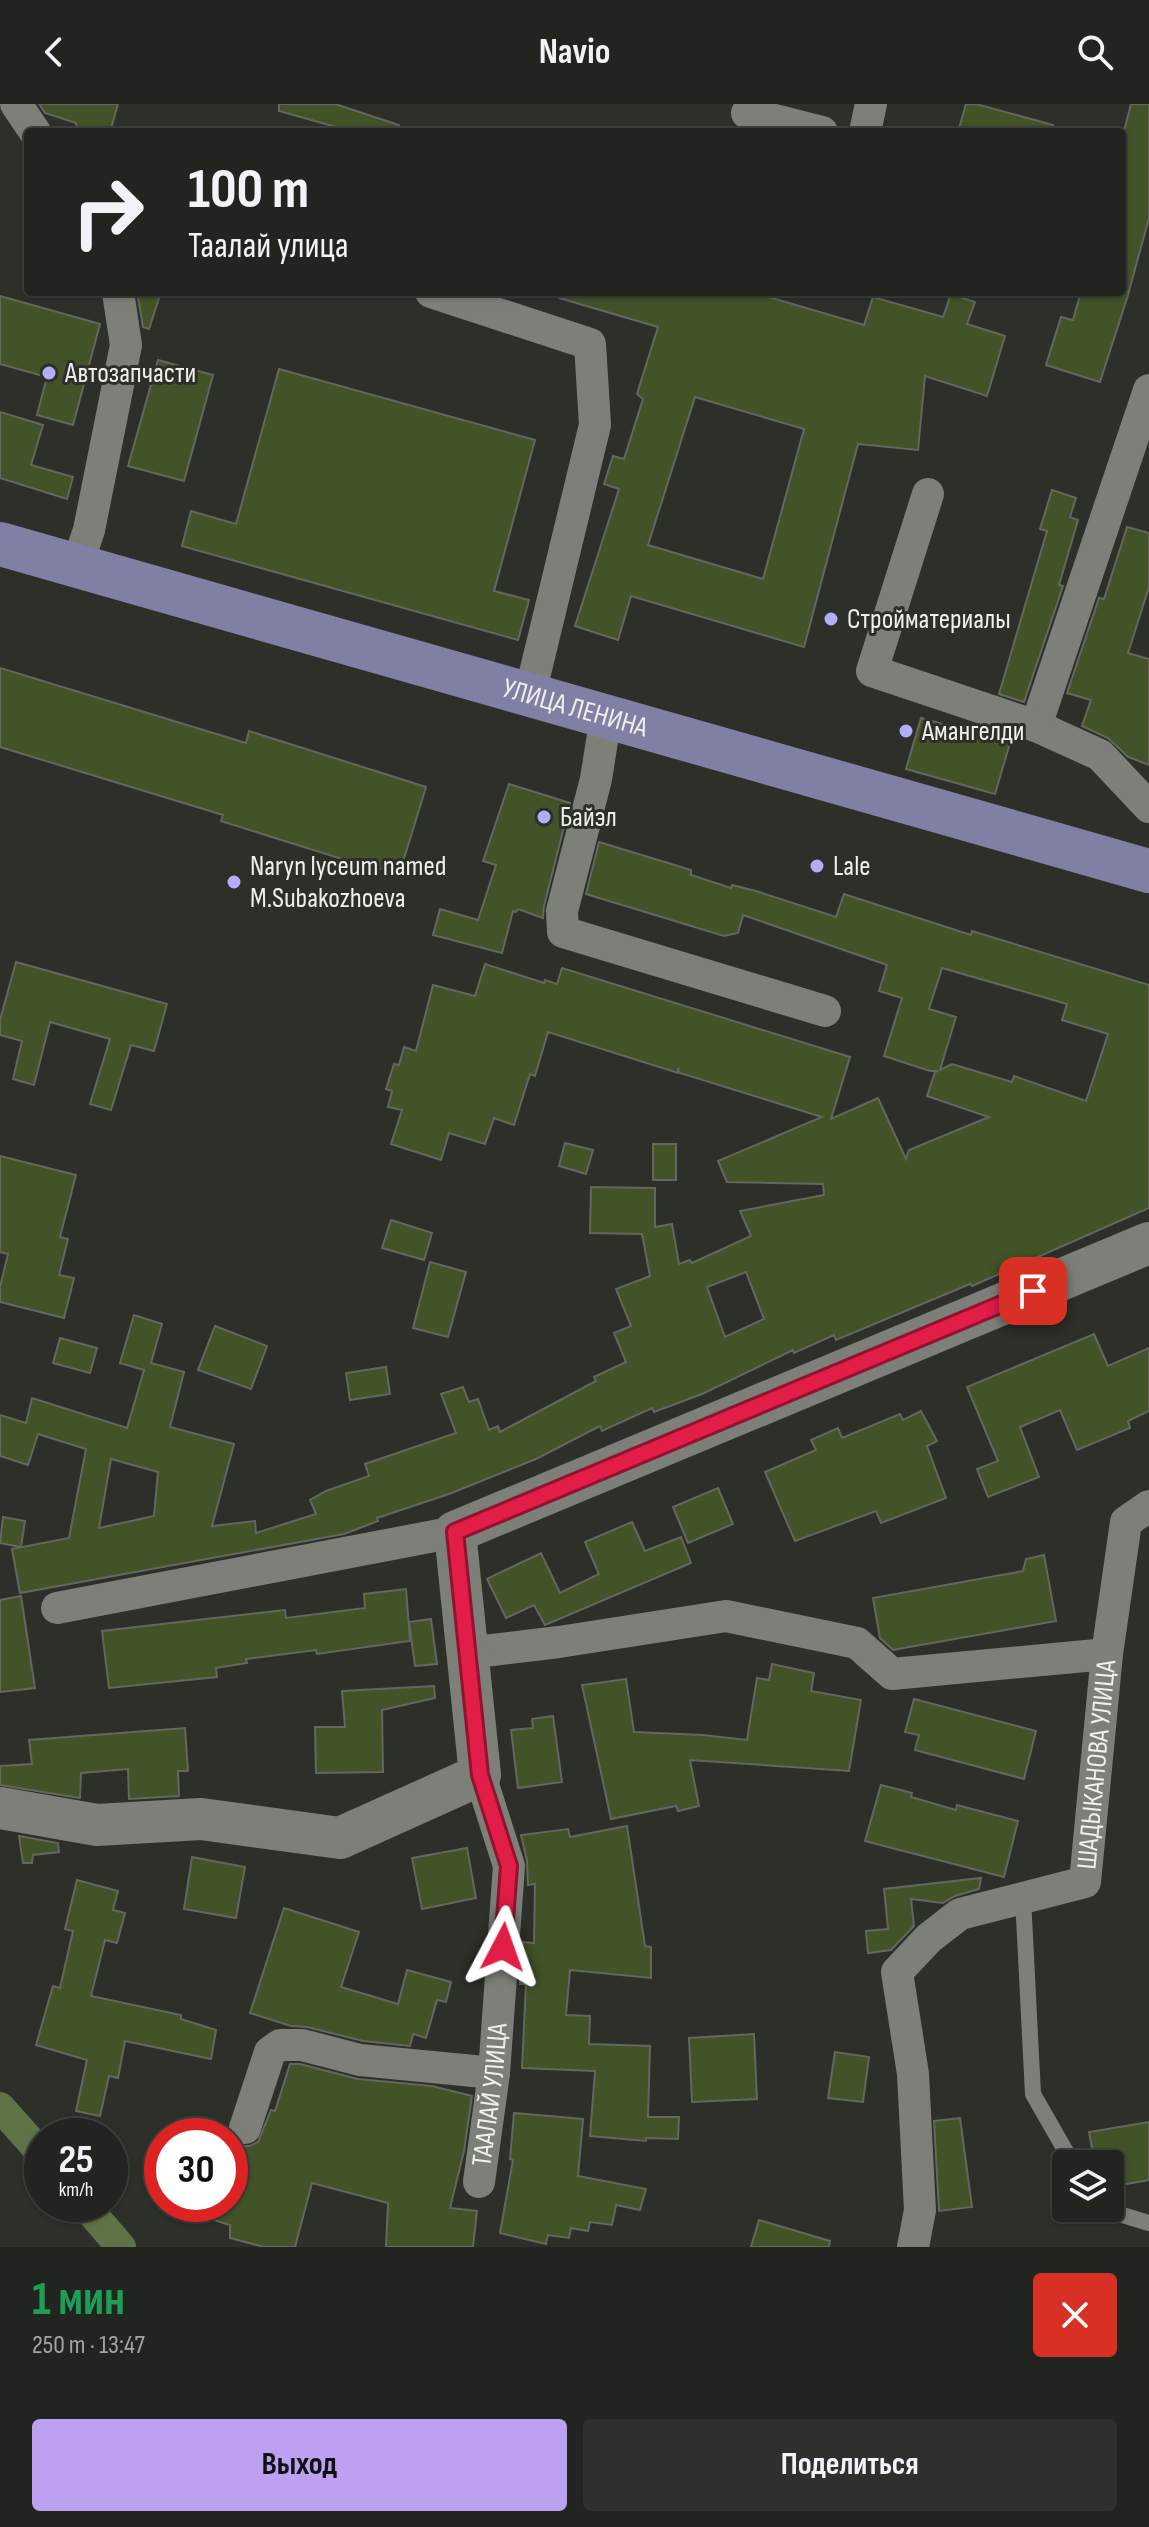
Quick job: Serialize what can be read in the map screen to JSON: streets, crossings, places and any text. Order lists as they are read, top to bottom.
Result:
{
  "streets": {
    "main road": ["УЛИЦА ЛЕНИНА"],
    "street": ["ШАДЫКАНОВА УЛИЦА", "ТААЛАЙ УЛИЦА"]
  },
  "places": [
    "Автозапчасти",
    "Стройматериалы",
    "Амангелди",
    "Байэл",
    "Lale",
    "Naryn lyceum named M.Subakozhoeva"
  ],
  "page": {
    "header": "Navio",
    "turn": ["100 m", "Таалай улица"],
    "speed": "25 km/h",
    "limit": "30",
    "heading": ["1 мин", "250 m · 13:47"],
    "buttons": ["Выход", "Поделиться"]
  }
}
